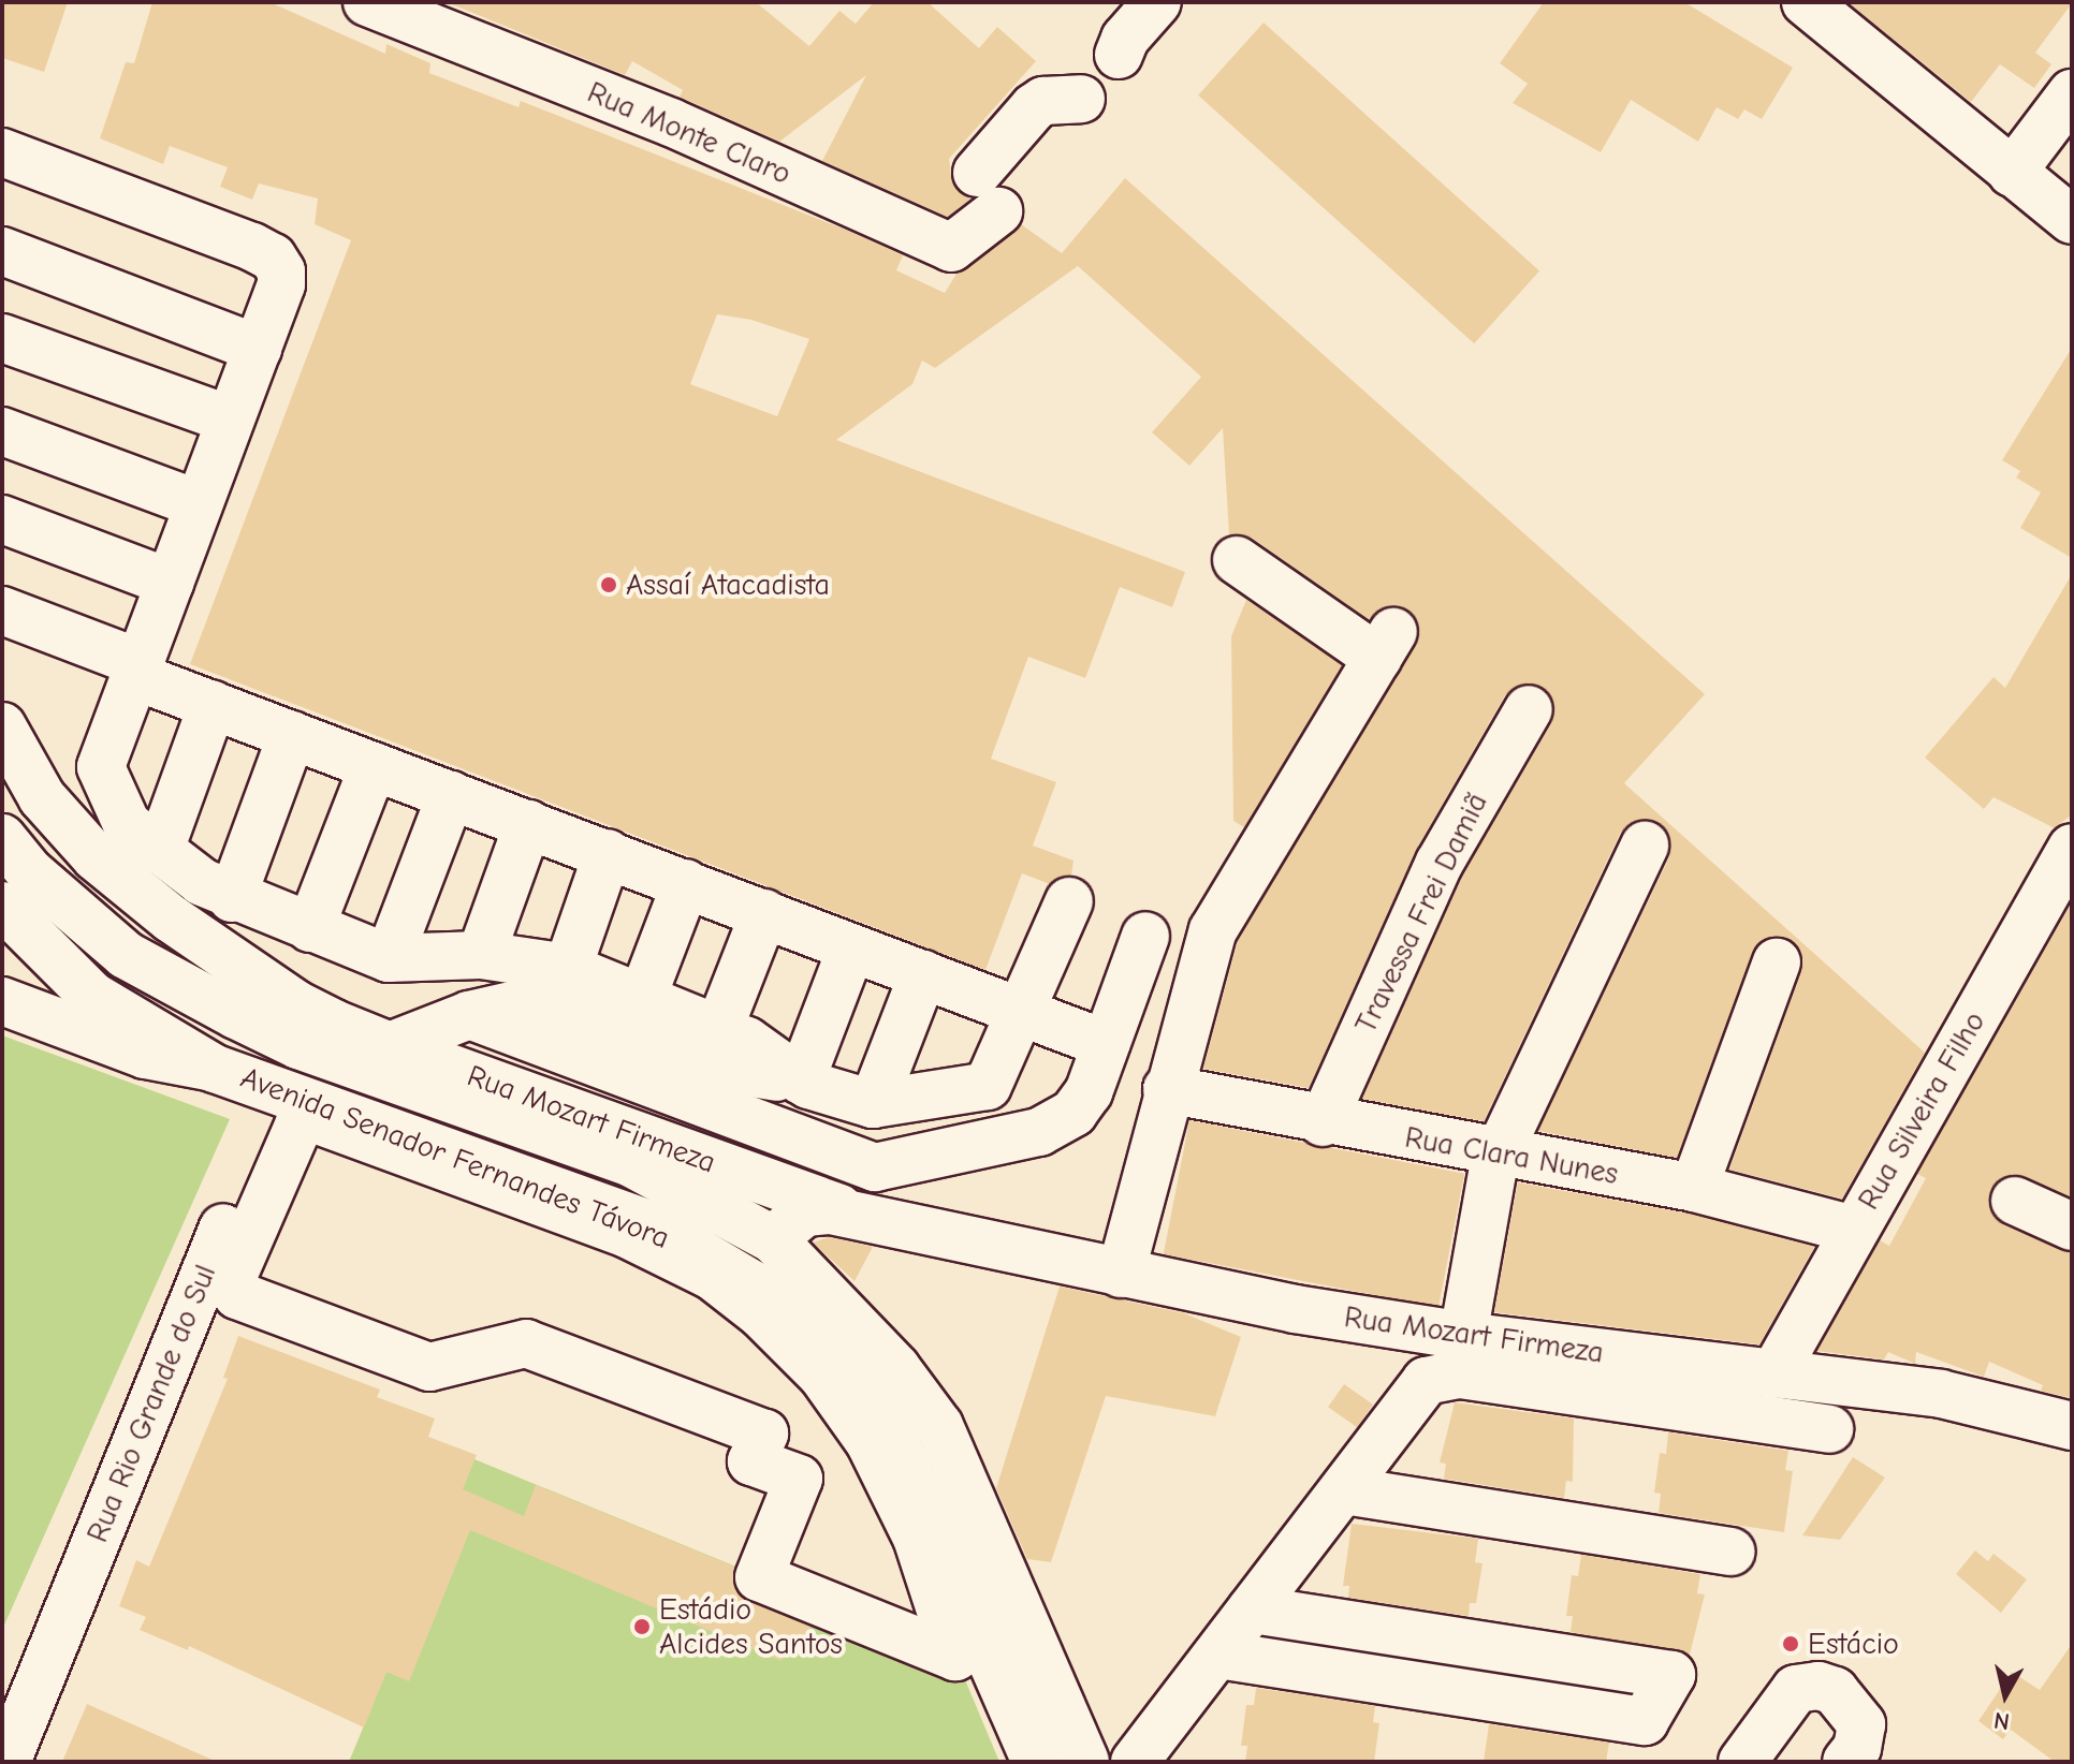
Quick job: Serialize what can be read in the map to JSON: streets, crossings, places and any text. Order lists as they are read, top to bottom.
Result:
{
  "streets": {
    "street": [
      "Rua Monte Claro",
      "Travessa Frei Damiã",
      "Rua Silveira Filho",
      "Rua Mozart Firmeza",
      "Rua Clara Nunes",
      "Avenida Senador Fernandes Távora",
      "Rua Rio Grande do Sul"
    ]
  },
  "crossings": [
    ["Travessa Frei Damiã", "Rua Clara Nunes"],
    ["Rua Silveira Filho", "Rua Mozart Firmeza"],
    ["Rua Silveira Filho", "Rua Clara Nunes"],
    ["Rua Mozart Firmeza", "Avenida Senador Fernandes Távora"],
    ["Rua Mozart Firmeza", "Rua Rio Grande do Sul"],
    ["Avenida Senador Fernandes Távora", "Rua Rio Grande do Sul"]
  ],
  "places": ["Assaí Atacadista", "Estádio Alcides Santos", "Estácio"],
  "north": "bottom"
}
